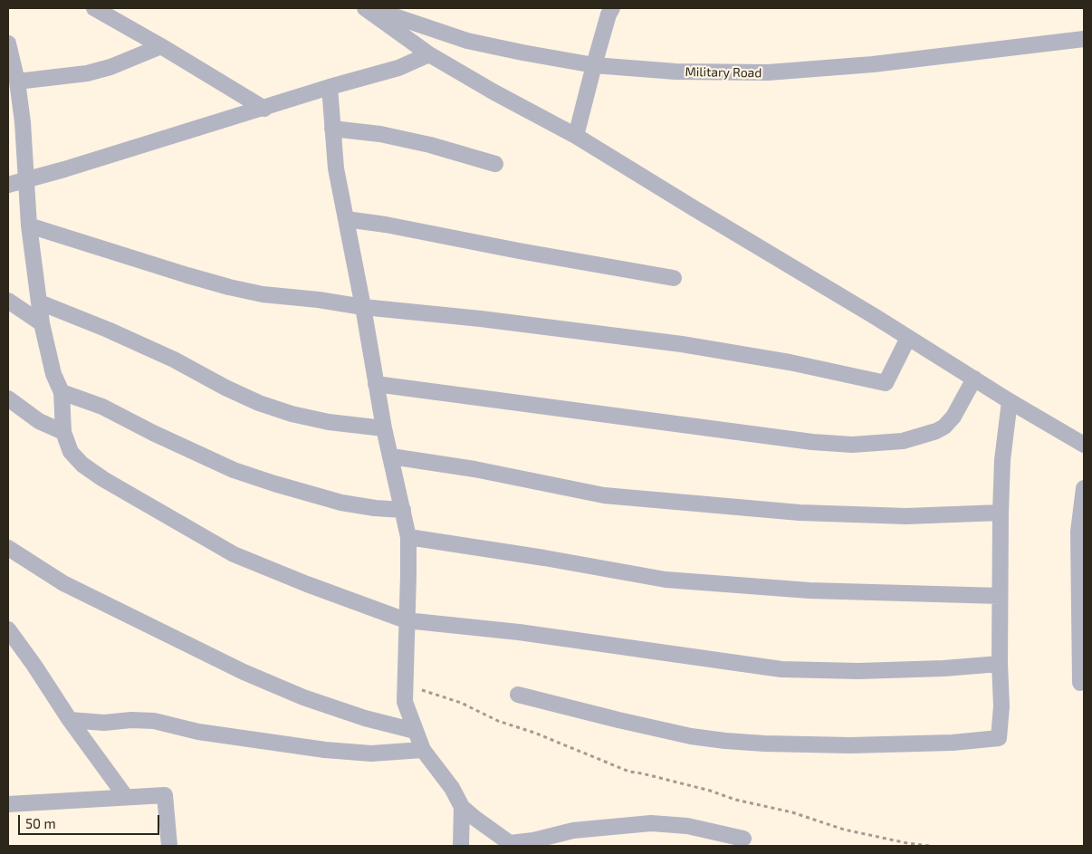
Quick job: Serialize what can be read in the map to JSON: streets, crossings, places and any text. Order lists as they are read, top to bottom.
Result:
{
  "streets": {
    "street": ["Military Road"]
  },
  "scale_bar": "50 m"
}
